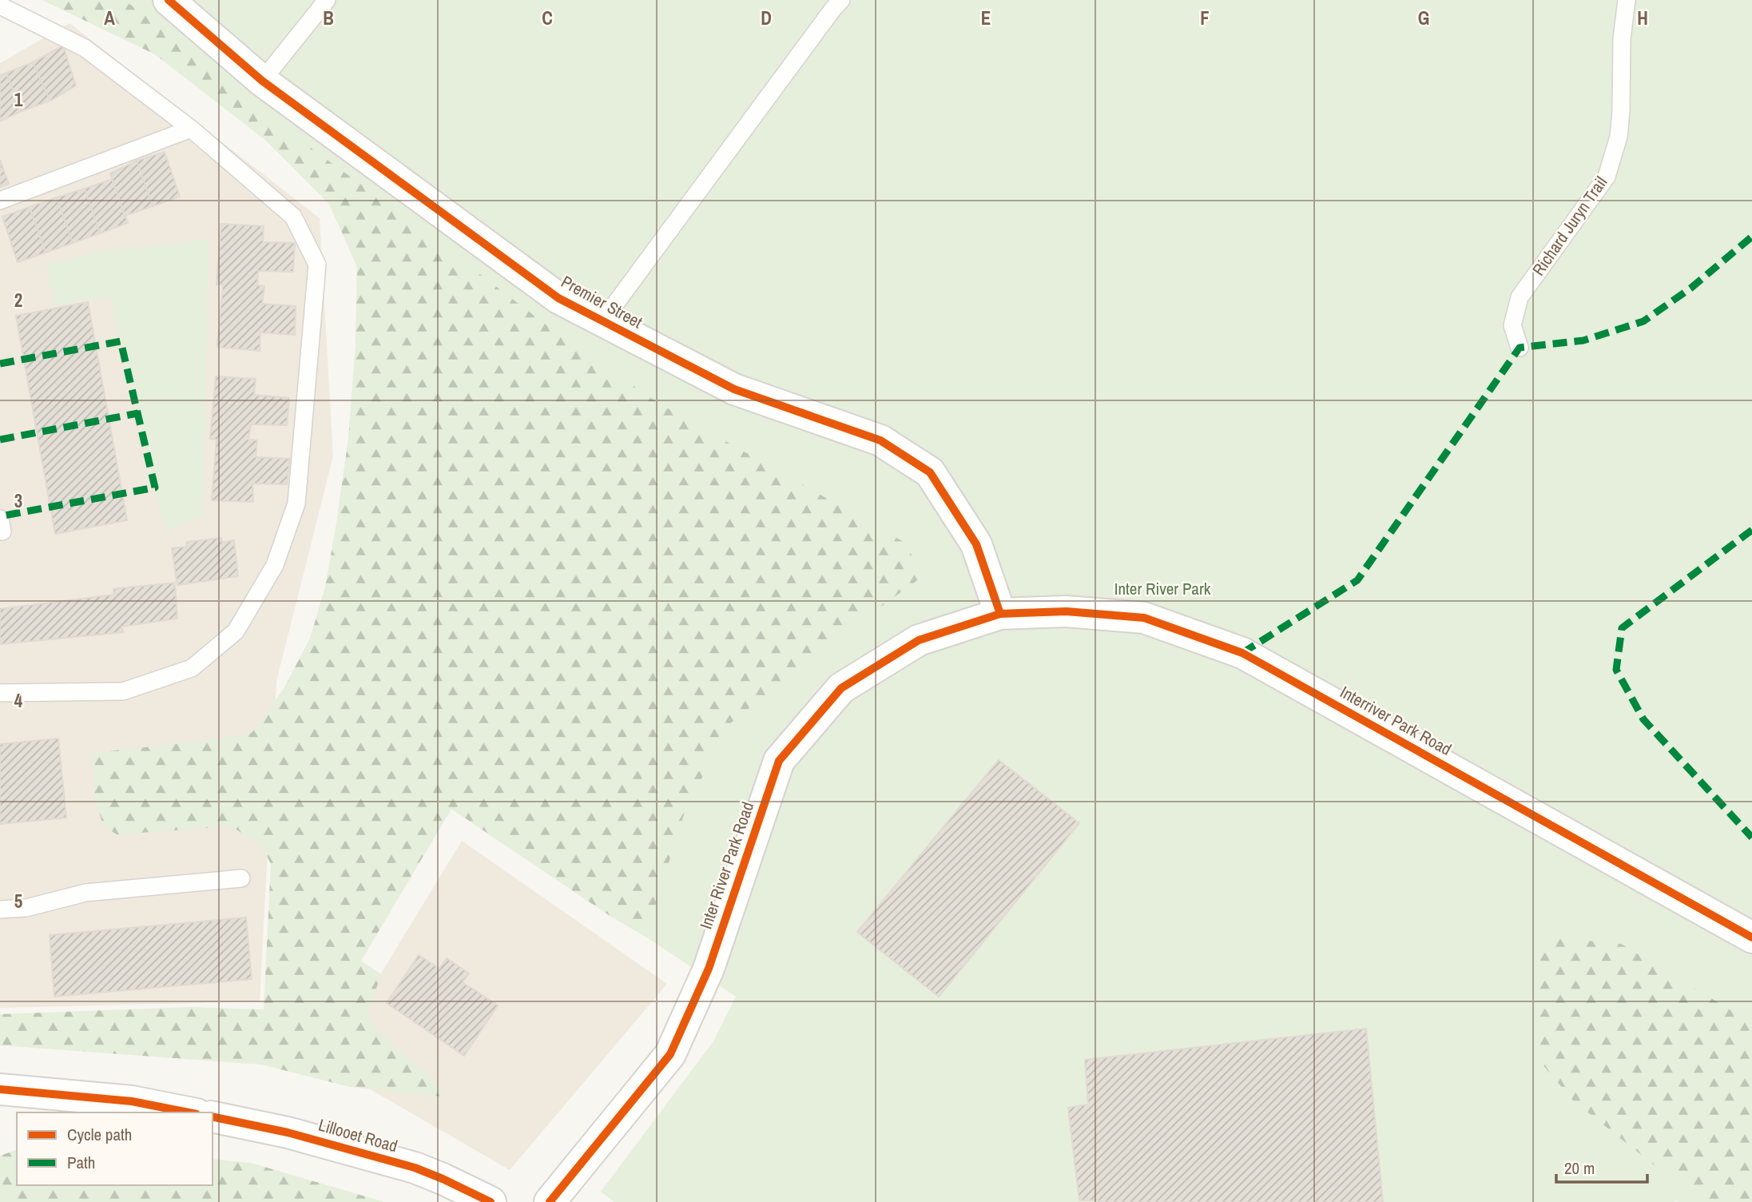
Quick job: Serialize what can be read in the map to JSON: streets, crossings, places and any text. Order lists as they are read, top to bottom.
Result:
{
  "streets": {
    "street": [
      "Premier Street",
      "Interriver Park Road",
      "Inter River Park Road",
      "Lillooet Road"
    ],
    "lane": ["Richard Juryn Trail"]
  },
  "crossings": [
    ["Premier Street", "Interriver Park Road"],
    ["Premier Street", "Inter River Park Road"],
    ["Interriver Park Road", "Inter River Park Road"]
  ],
  "parks": ["Inter River Park"],
  "legend": ["Cycle path", "Path"],
  "scale_bar": "20 m",
  "grid": {
    "columns": [
      "A",
      "B",
      "C",
      "D",
      "E",
      "F",
      "G",
      "H"
    ],
    "rows": [
      "1",
      "2",
      "3",
      "4",
      "5"
    ]
  }
}
